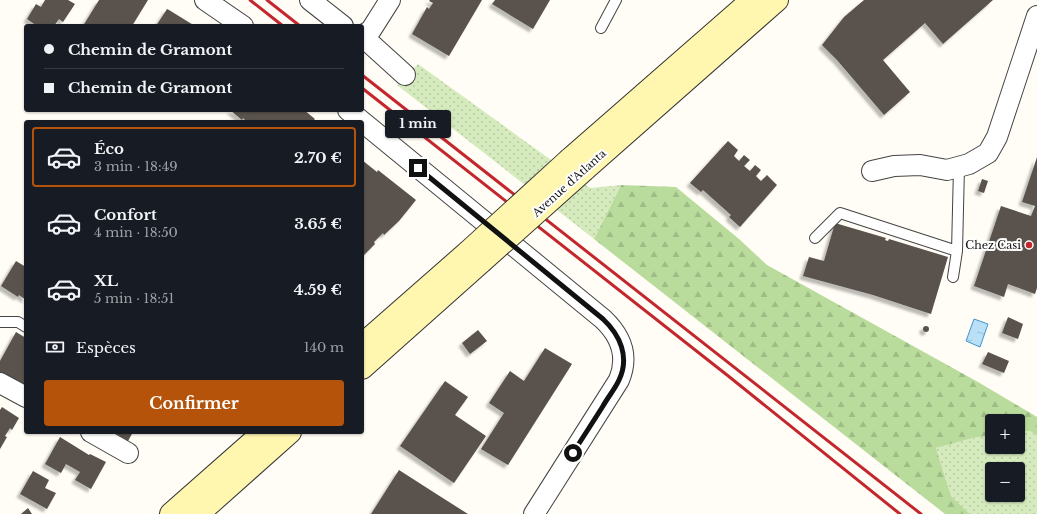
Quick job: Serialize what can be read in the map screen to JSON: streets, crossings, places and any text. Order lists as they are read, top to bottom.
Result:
{
  "streets": {
    "main road": ["Avenue d'Atlanta"]
  },
  "places": ["Chez Casi"],
  "page": {
    "banner": ["Chemin de Gramont", "Chemin de Gramont"],
    "bubble": "1 min",
    "list": [
      {
        "name": "Éco",
        "note": "3 min · 18:49",
        "value": "2.70 €"
      },
      {
        "name": "Confort",
        "note": "4 min · 18:50",
        "value": "3.65 €"
      },
      {
        "name": "XL",
        "note": "5 min · 18:51",
        "value": "4.59 €"
      }
    ],
    "pay": ["Espèces", "140 m"],
    "buttons": "Confirmer",
    "map_buttons": ["+", "−"]
  }
}
